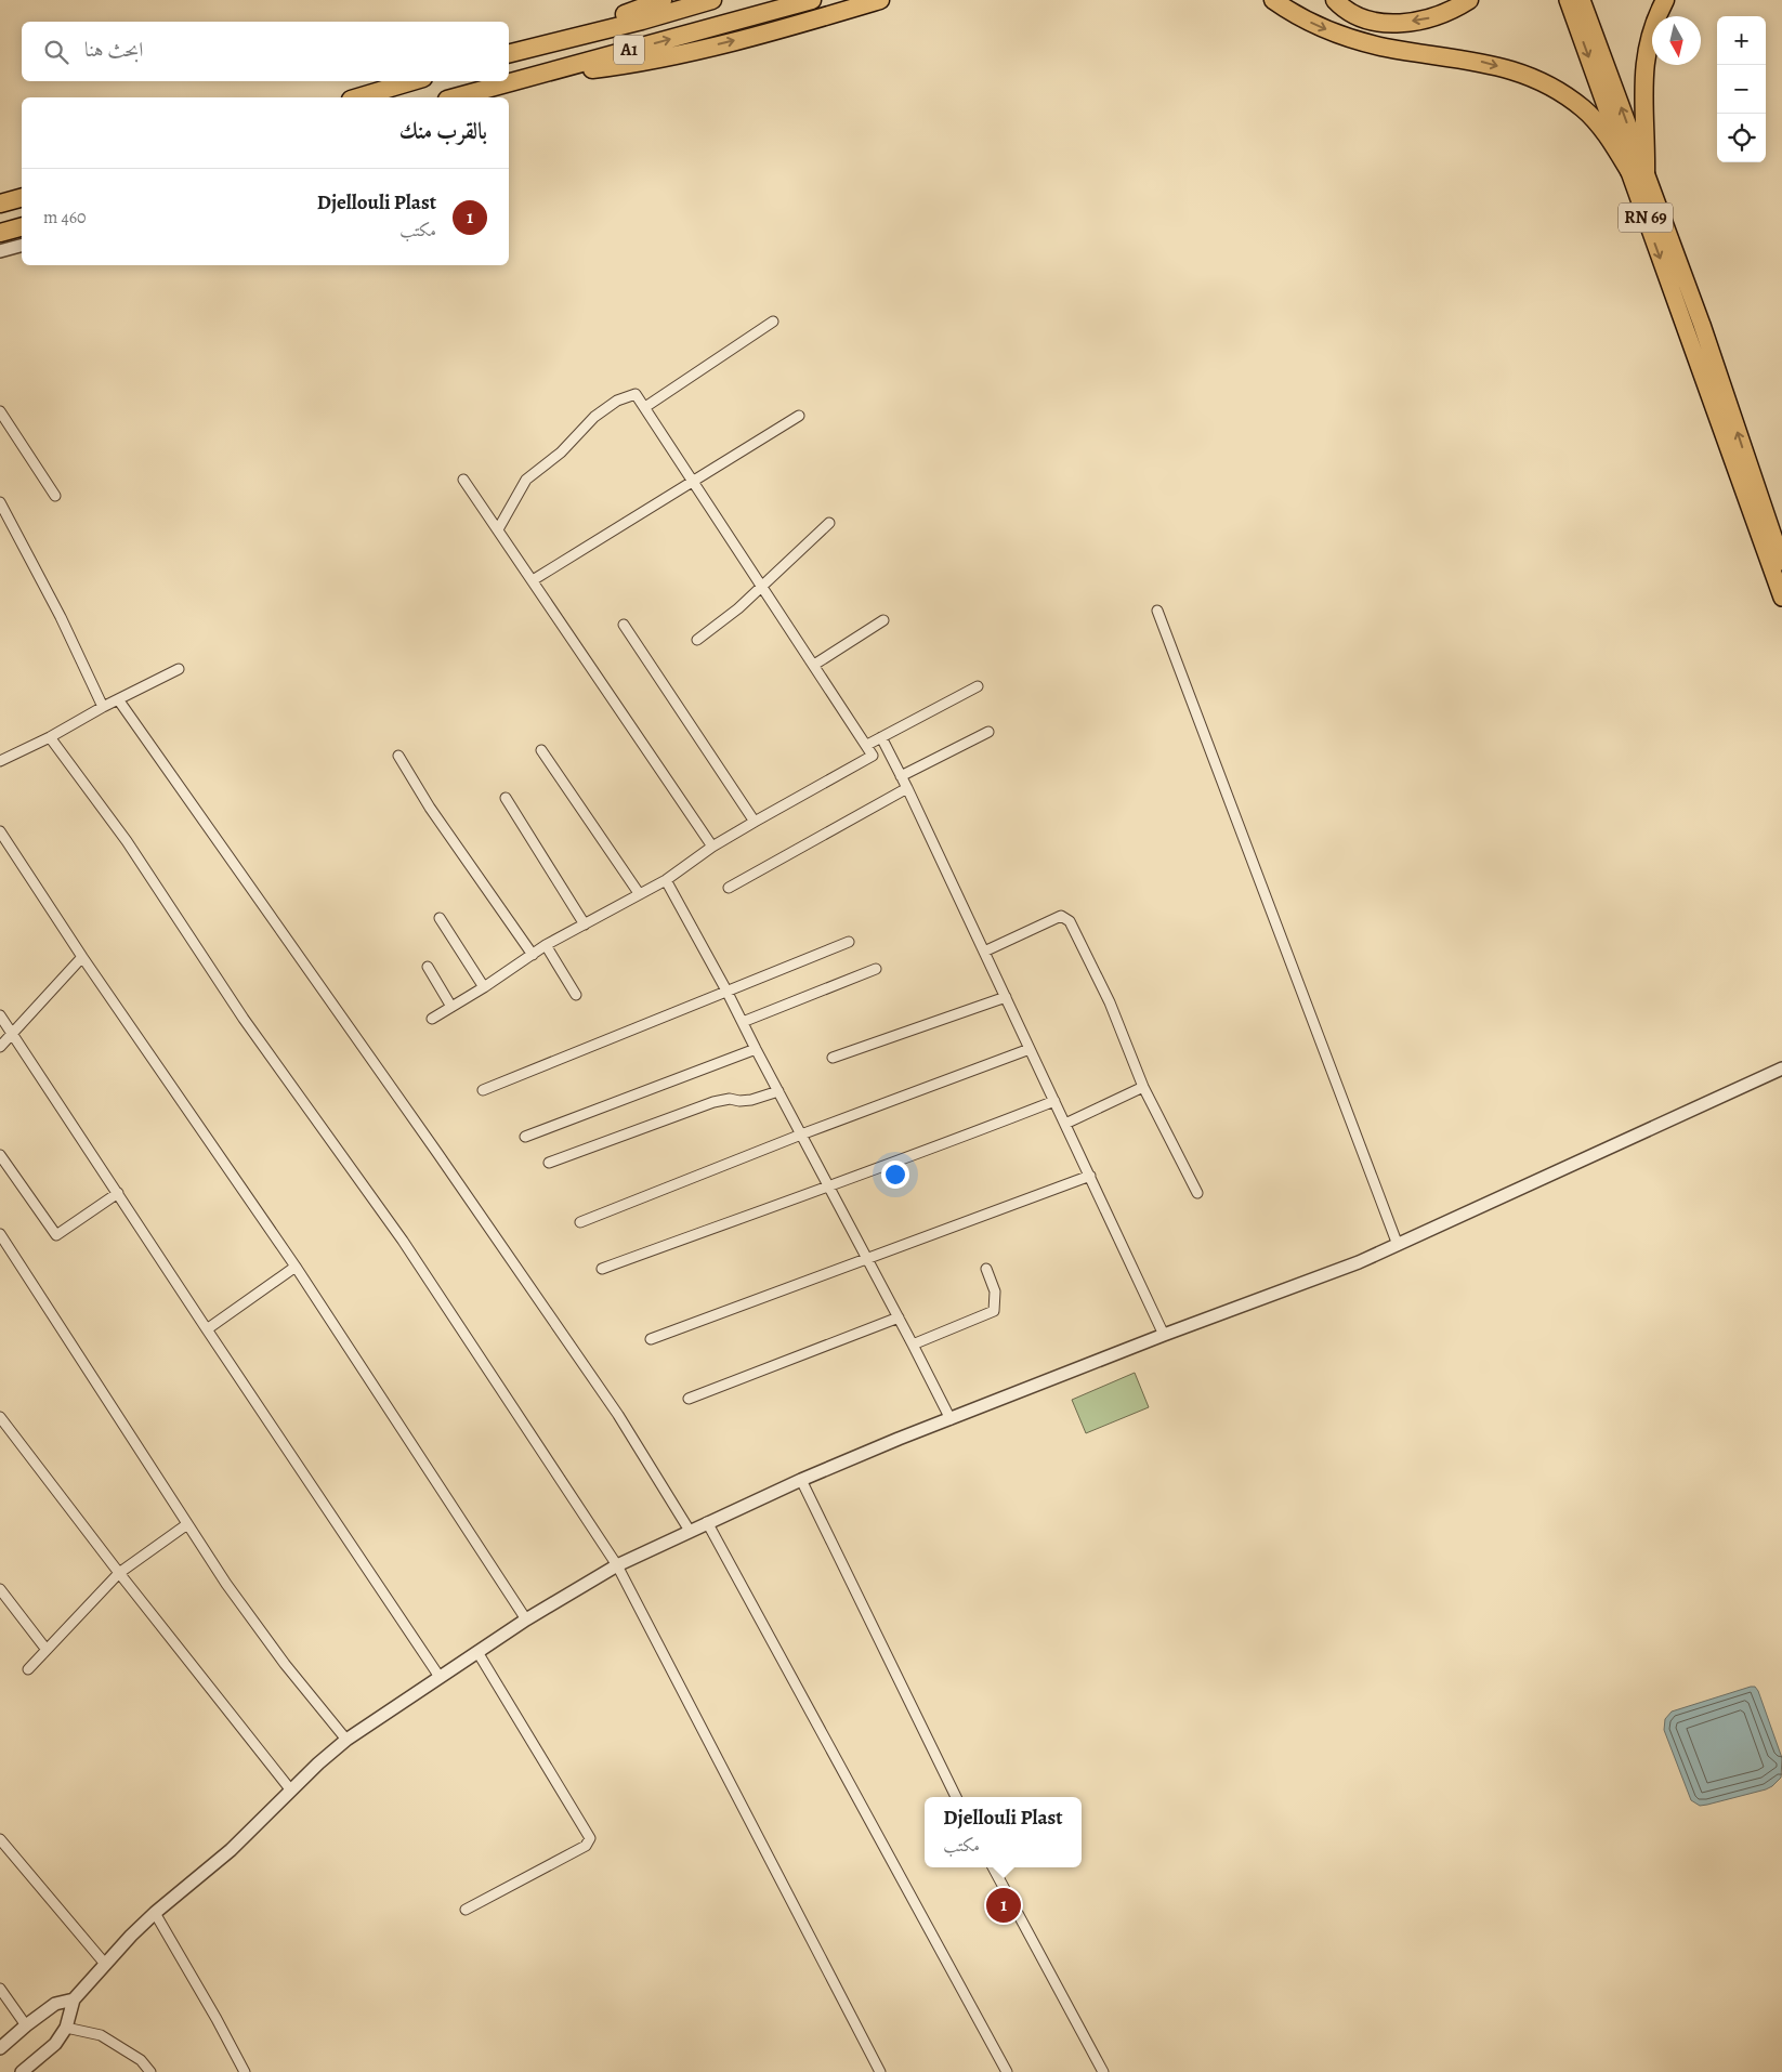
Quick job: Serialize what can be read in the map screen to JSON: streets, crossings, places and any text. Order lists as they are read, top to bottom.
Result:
{
  "streets": {
    "highway": ["A1", "RN 69"]
  },
  "north": "bottom",
  "page": {
    "map_buttons": ["+", "−"],
    "search": "ابحث هنا",
    "heading": "بالقرب منك",
    "list": [
      {
        "mark": "1",
        "name": "Djellouli Plast",
        "note": "مكتب",
        "value": "460 m"
      }
    ],
    "popup": ["Djellouli Plast", "مكتب"],
    "pins": "1"
  }
}
